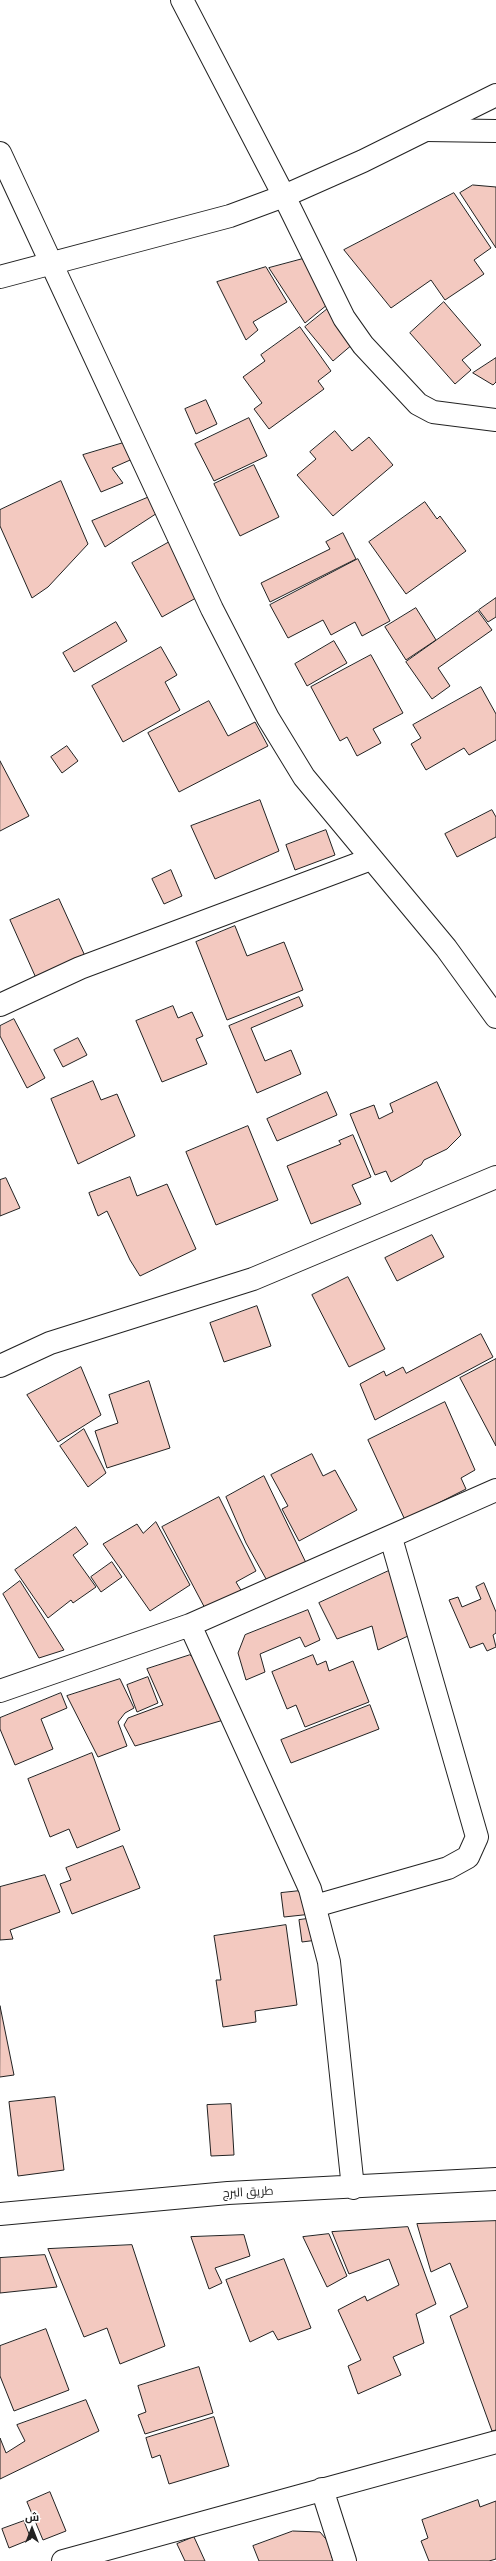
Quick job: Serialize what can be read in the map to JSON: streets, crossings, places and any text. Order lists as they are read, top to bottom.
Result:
{
  "streets": {
    "street": ["طريق البرج"]
  },
  "north": "top"
}
